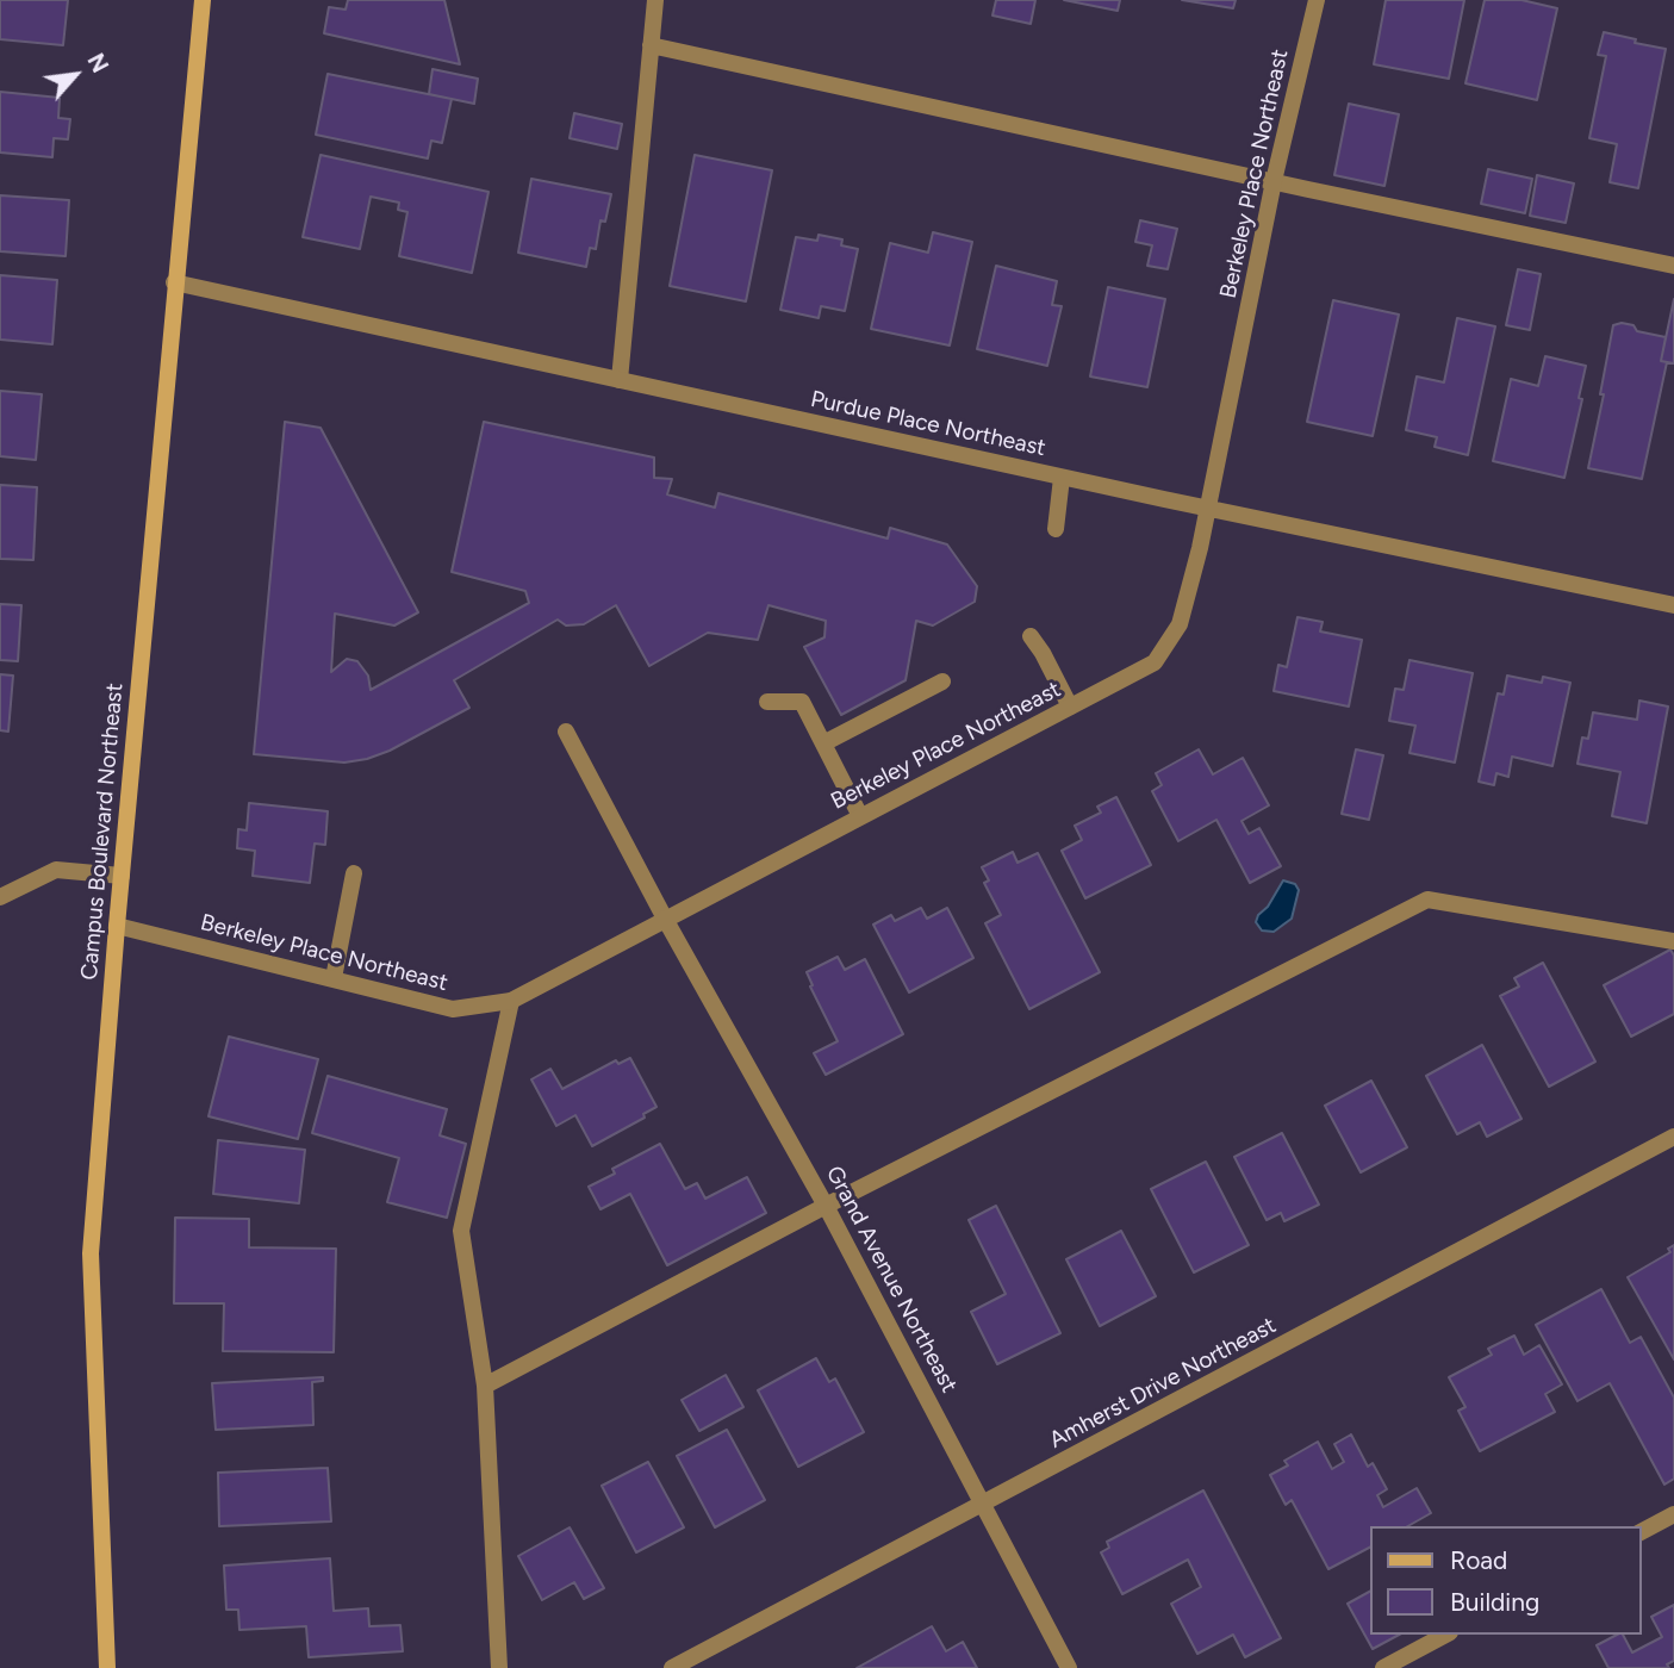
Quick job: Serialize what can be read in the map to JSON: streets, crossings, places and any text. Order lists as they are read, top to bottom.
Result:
{
  "streets": {
    "street": [
      "Berkeley Place Northeast",
      "Purdue Place Northeast",
      "Campus Boulevard Northeast",
      "Grand Avenue Northeast",
      "Amherst Drive Northeast"
    ]
  },
  "crossings": [
    ["Berkeley Place Northeast", "Purdue Place Northeast"],
    ["Berkeley Place Northeast", "Campus Boulevard Northeast"],
    ["Berkeley Place Northeast", "Grand Avenue Northeast"],
    ["Purdue Place Northeast", "Campus Boulevard Northeast"],
    ["Grand Avenue Northeast", "Amherst Drive Northeast"]
  ],
  "legend": ["Road", "Building"],
  "north": "top right"
}
